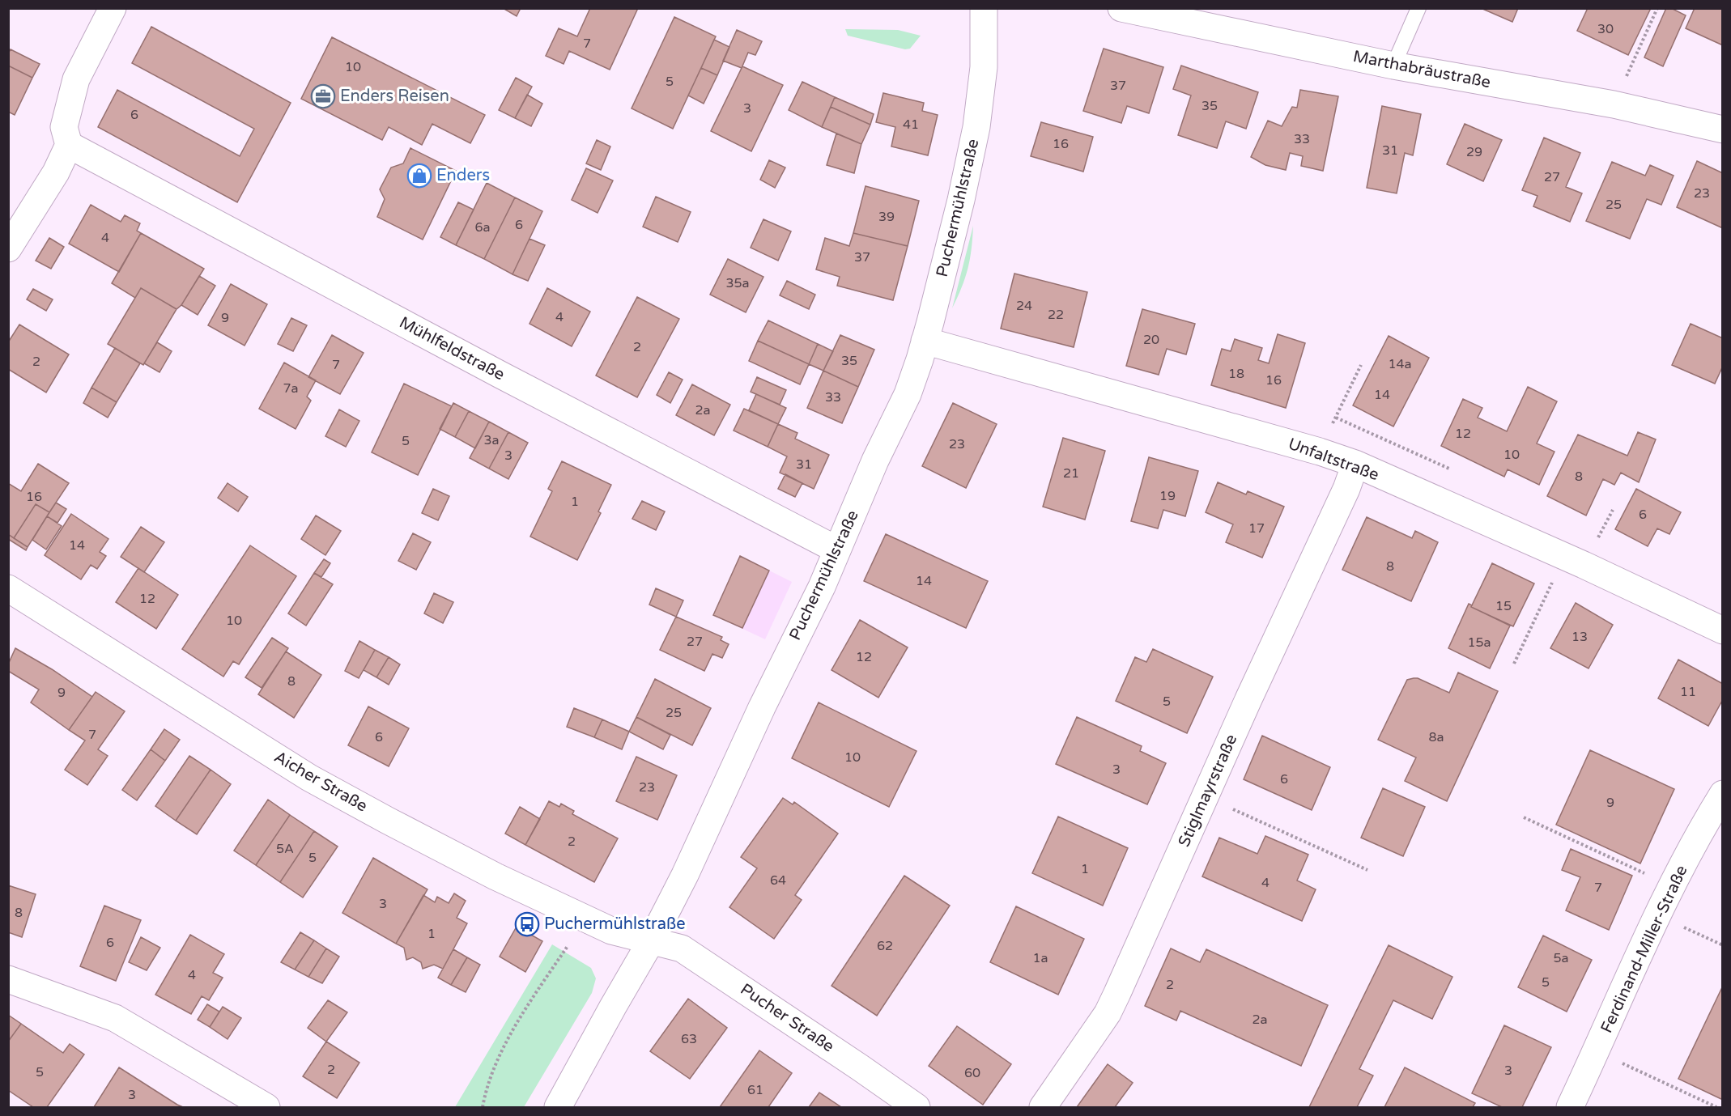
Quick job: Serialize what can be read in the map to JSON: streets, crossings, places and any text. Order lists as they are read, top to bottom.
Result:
{
  "streets": {
    "street": [
      "Marthabräustraße",
      "Puchermühlstraße",
      "Mühlfeldstraße",
      "Unfaltstraße",
      "Aicher Straße",
      "Stiglmayrstraße",
      "Ferdinand-Miller-Straße",
      "Pucher Straße"
    ]
  },
  "crossings": [
    ["Puchermühlstraße", "Mühlfeldstraße"],
    ["Puchermühlstraße", "Unfaltstraße"],
    ["Puchermühlstraße", "Aicher Straße"],
    ["Puchermühlstraße", "Pucher Straße"],
    ["Unfaltstraße", "Stiglmayrstraße"],
    ["Aicher Straße", "Pucher Straße"]
  ],
  "places": {
    "office": ["Enders Reisen"],
    "shop": ["Enders"],
    "bus stop": ["Puchermühlstraße"]
  },
  "house_numbers": [
    "30",
    "7",
    "10",
    "5",
    "37",
    "35",
    "3",
    "6",
    "41",
    "33",
    "16",
    "31",
    "29",
    "27",
    "23",
    "25",
    "39",
    "6",
    "6a",
    "4",
    "37",
    "35a",
    "24",
    "22",
    "4",
    "9",
    "20",
    "2",
    "35",
    "2",
    "14a",
    "7",
    "18",
    "16",
    "7a",
    "14",
    "33",
    "2a",
    "12",
    "3a",
    "5",
    "23",
    "10",
    "3",
    "31",
    "21",
    "8",
    "19",
    "16",
    "1",
    "6",
    "17",
    "14",
    "8",
    "14",
    "12",
    "15",
    "10",
    "13",
    "27",
    "15a",
    "12",
    "8",
    "11",
    "9",
    "5",
    "25",
    "7",
    "6",
    "8a",
    "10",
    "3",
    "6",
    "23",
    "9",
    "2",
    "5A",
    "5",
    "1",
    "64",
    "4",
    "7",
    "3",
    "8",
    "1",
    "6",
    "62",
    "1a",
    "5a",
    "4",
    "5",
    "2",
    "2a",
    "63",
    "2",
    "3",
    "5",
    "60",
    "61",
    "3"
  ]
}
